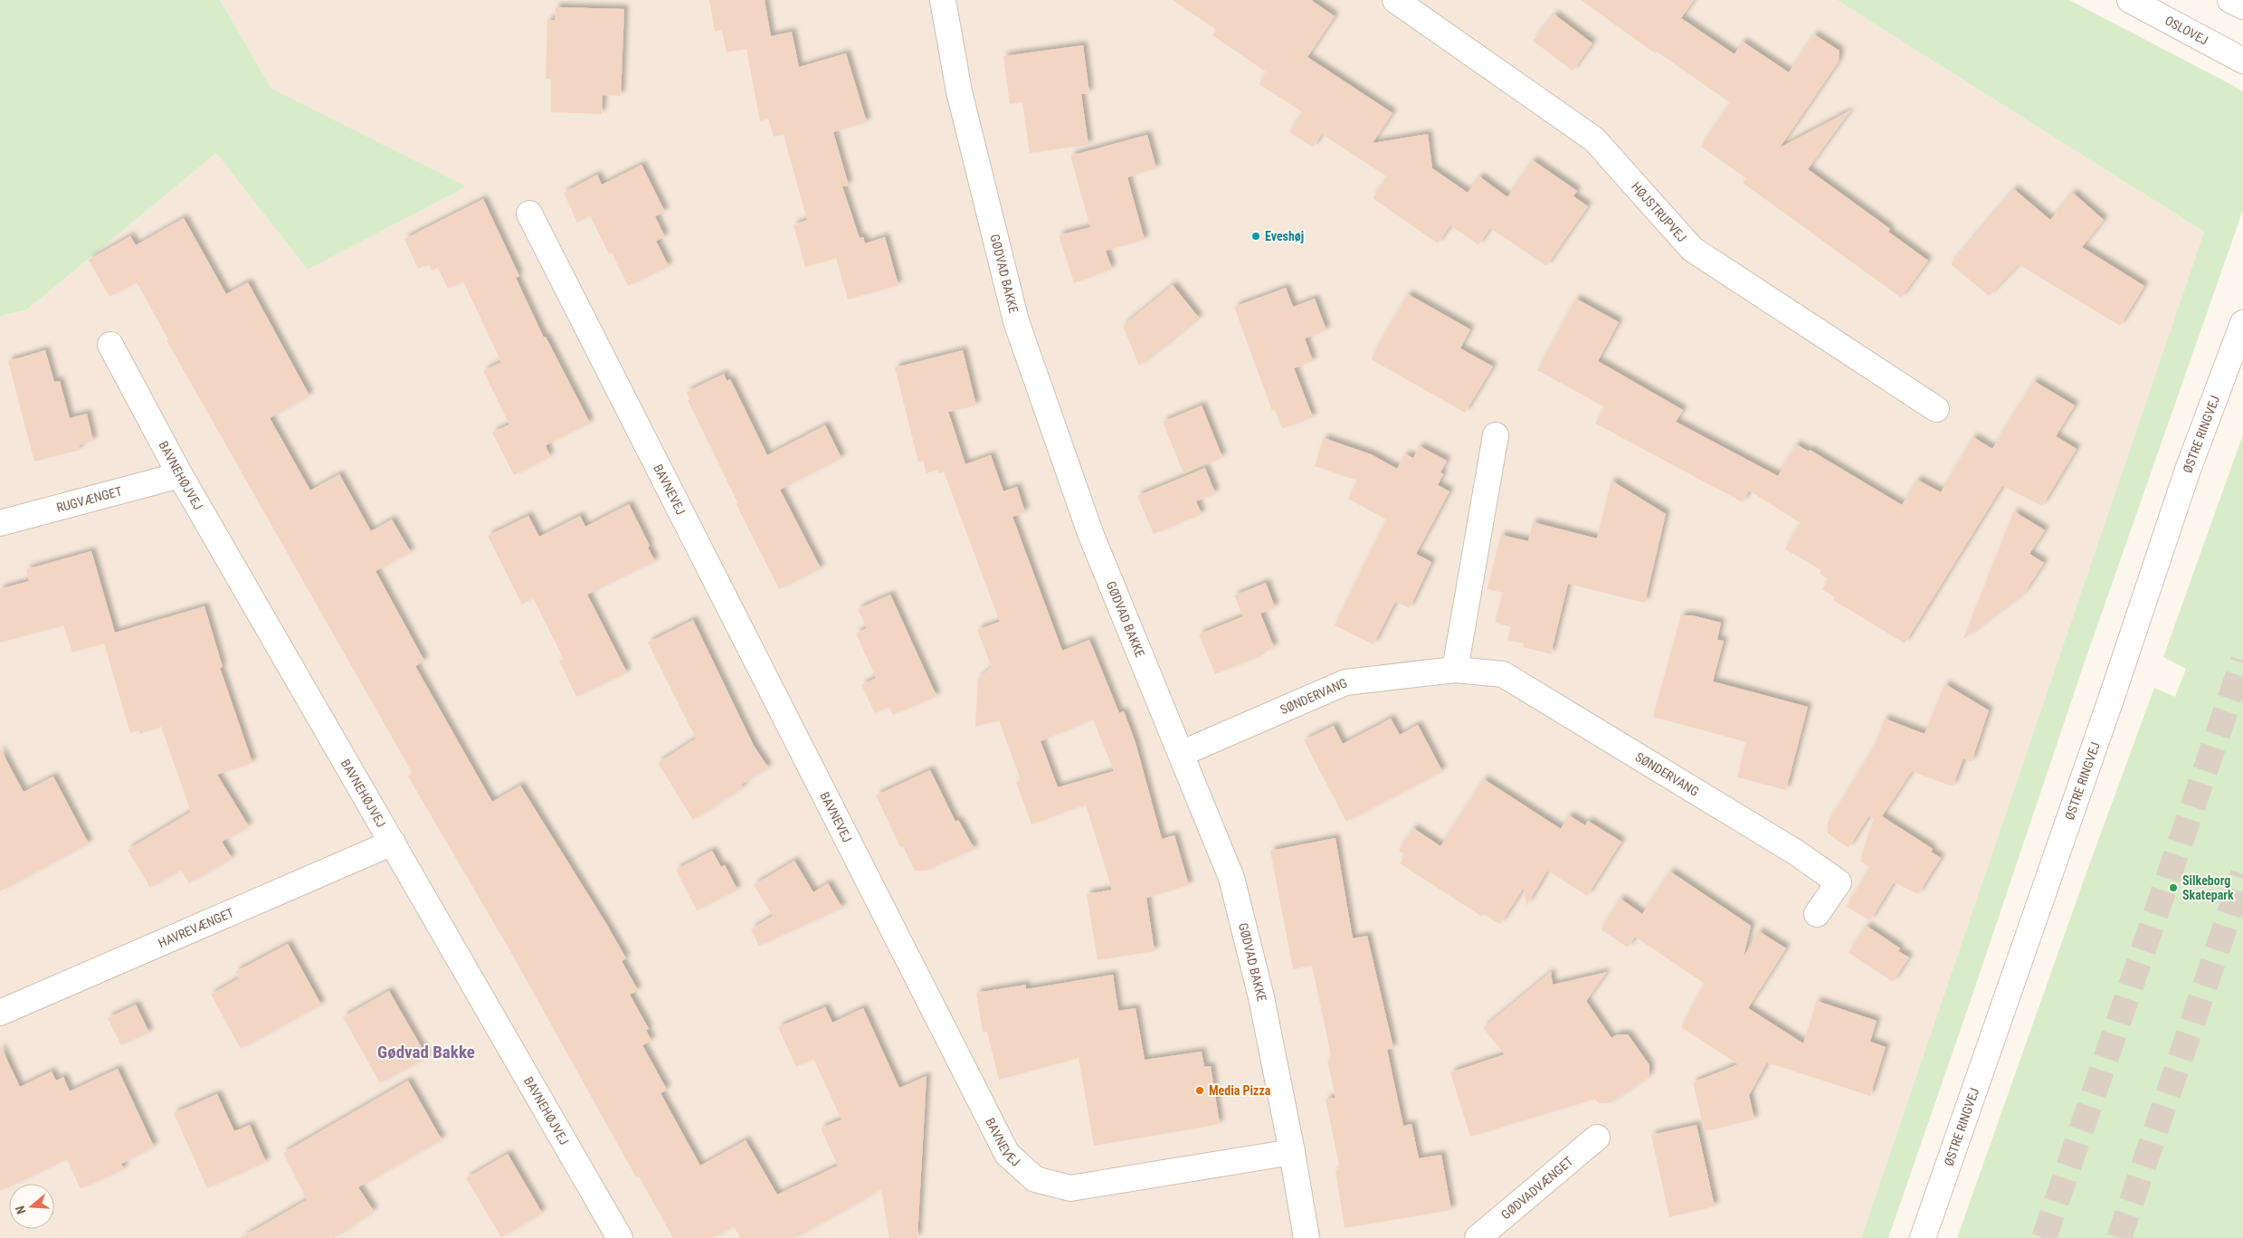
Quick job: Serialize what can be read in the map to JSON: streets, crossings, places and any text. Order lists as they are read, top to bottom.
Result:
{
  "streets": {
    "street": [
      "OSLOVEJ",
      "HØJSTRUPVEJ",
      "GØDVAD BAKKE",
      "ØSTRE RINGVEJ",
      "BAVNEHØJVEJ",
      "BAVNEVEJ",
      "RUGVÆNGET",
      "SØNDERVANG",
      "HAVREVÆNGET",
      "GØDVADVÆNGET"
    ]
  },
  "crossings": [
    ["GØDVAD BAKKE", "BAVNEVEJ"],
    ["GØDVAD BAKKE", "SØNDERVANG"],
    ["BAVNEHØJVEJ", "RUGVÆNGET"],
    ["BAVNEHØJVEJ", "HAVREVÆNGET"]
  ],
  "districts": ["Gødvad Bakke"],
  "places": ["Eveshøj", "Silkeborg Skatepark", "Media Pizza"],
  "north": "left"
}
